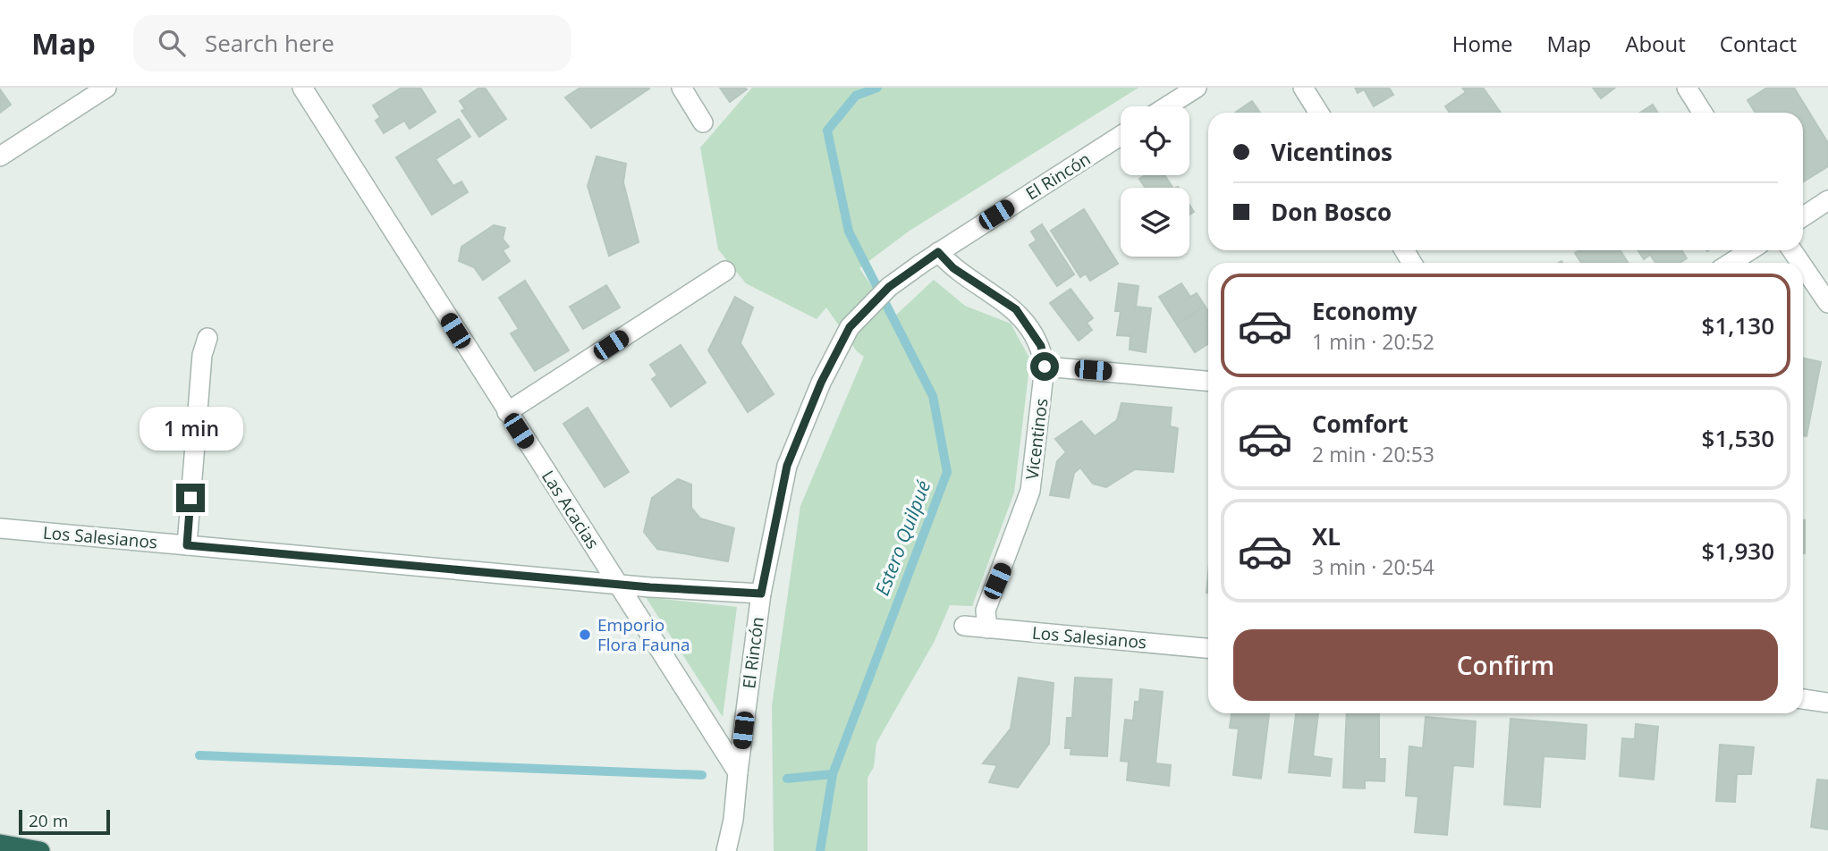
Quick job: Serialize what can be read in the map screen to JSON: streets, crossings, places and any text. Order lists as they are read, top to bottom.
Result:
{
  "streets": {
    "street": [
      "El Rincón",
      "Vicentinos",
      "Las Acacias",
      "Los Salesianos"
    ]
  },
  "crossings": [
    ["El Rincón", "Vicentinos"],
    ["El Rincón", "Las Acacias"],
    ["El Rincón", "Los Salesianos"],
    ["Vicentinos", "Los Salesianos"],
    ["Las Acacias", "Los Salesianos"]
  ],
  "water": ["Estero Quilpué"],
  "places": ["Emporio Flora Fauna"],
  "scale_bar": "20 m",
  "page": {
    "header": "Map",
    "search": "Search here",
    "nav": [
      "Home",
      "Map",
      "About",
      "Contact"
    ],
    "banner": ["Vicentinos", "Don Bosco"],
    "list": [
      {
        "name": "Economy",
        "note": "1 min · 20:52",
        "value": "$1,130"
      },
      {
        "name": "Comfort",
        "note": "2 min · 20:53",
        "value": "$1,530"
      },
      {
        "name": "XL",
        "note": "3 min · 20:54",
        "value": "$1,930"
      }
    ],
    "bubble": "1 min",
    "buttons": "Confirm",
    "scale": "20 m"
  }
}
